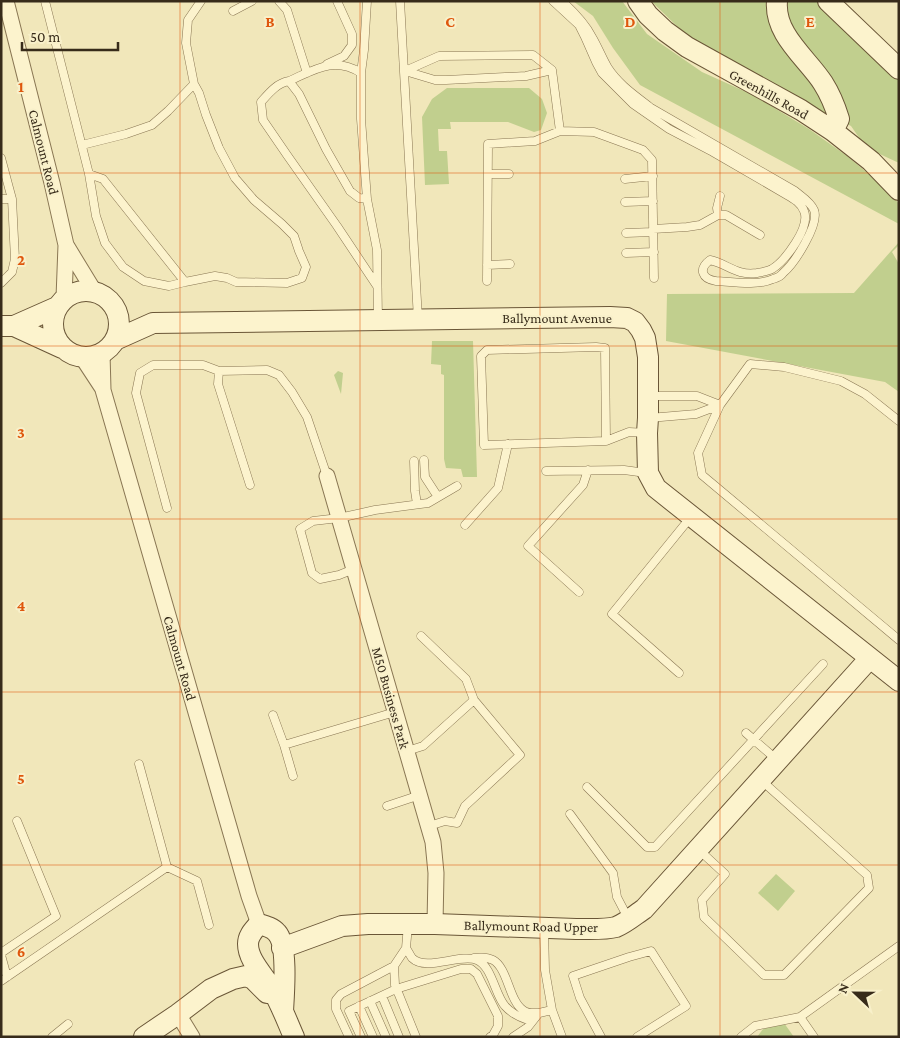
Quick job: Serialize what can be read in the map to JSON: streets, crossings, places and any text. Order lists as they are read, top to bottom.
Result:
{
  "streets": {
    "street": [
      "Greenhills Road",
      "Calmount Road",
      "Ballymount Avenue",
      "M50 Business Park",
      "Ballymount Road Upper"
    ]
  },
  "crossings": [
    ["Calmount Road", "Ballymount Avenue"],
    ["M50 Business Park", "Ballymount Road Upper"]
  ],
  "scale_bar": "50 m",
  "north": "left",
  "grid": {
    "columns": [
      "B",
      "C",
      "D",
      "E"
    ],
    "rows": [
      "1",
      "2",
      "3",
      "4",
      "5",
      "6"
    ]
  }
}
